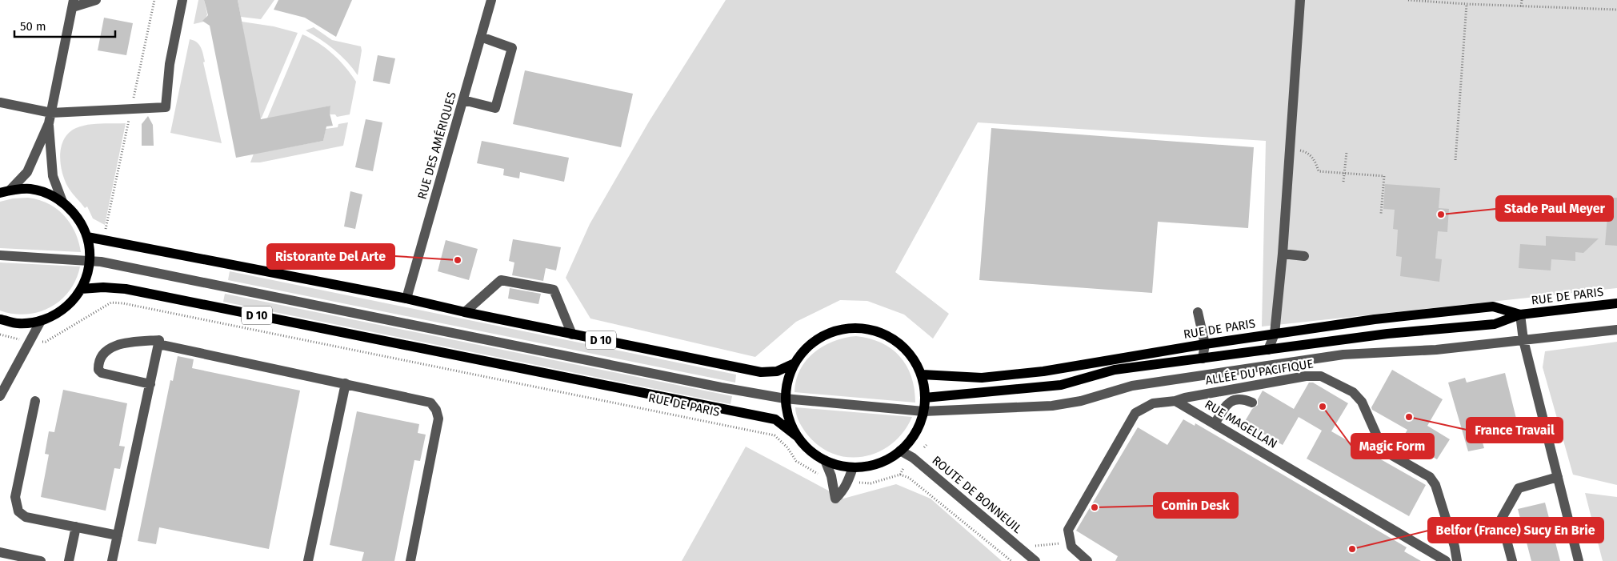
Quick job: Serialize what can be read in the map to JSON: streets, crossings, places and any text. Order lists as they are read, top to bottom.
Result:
{
  "streets": {
    "main road": ["RUE DE PARIS", "D 10"],
    "street": [
      "RUE DES AMÉRIQUES",
      "ALLÉE DU PACIFIQUE",
      "RUE MAGELLAN",
      "ROUTE DE BONNEUIL"
    ]
  },
  "crossings": [
    ["RUE DES AMÉRIQUES", "D 10"],
    ["ALLÉE DU PACIFIQUE", "RUE MAGELLAN"]
  ],
  "places": [
    "Stade Paul Meyer",
    "Ristorante Del Arte",
    "Magic Form",
    "France Travail",
    "Comin Desk",
    "Belfor (France) Sucy En Brie"
  ],
  "scale_bar": "50 m"
}
